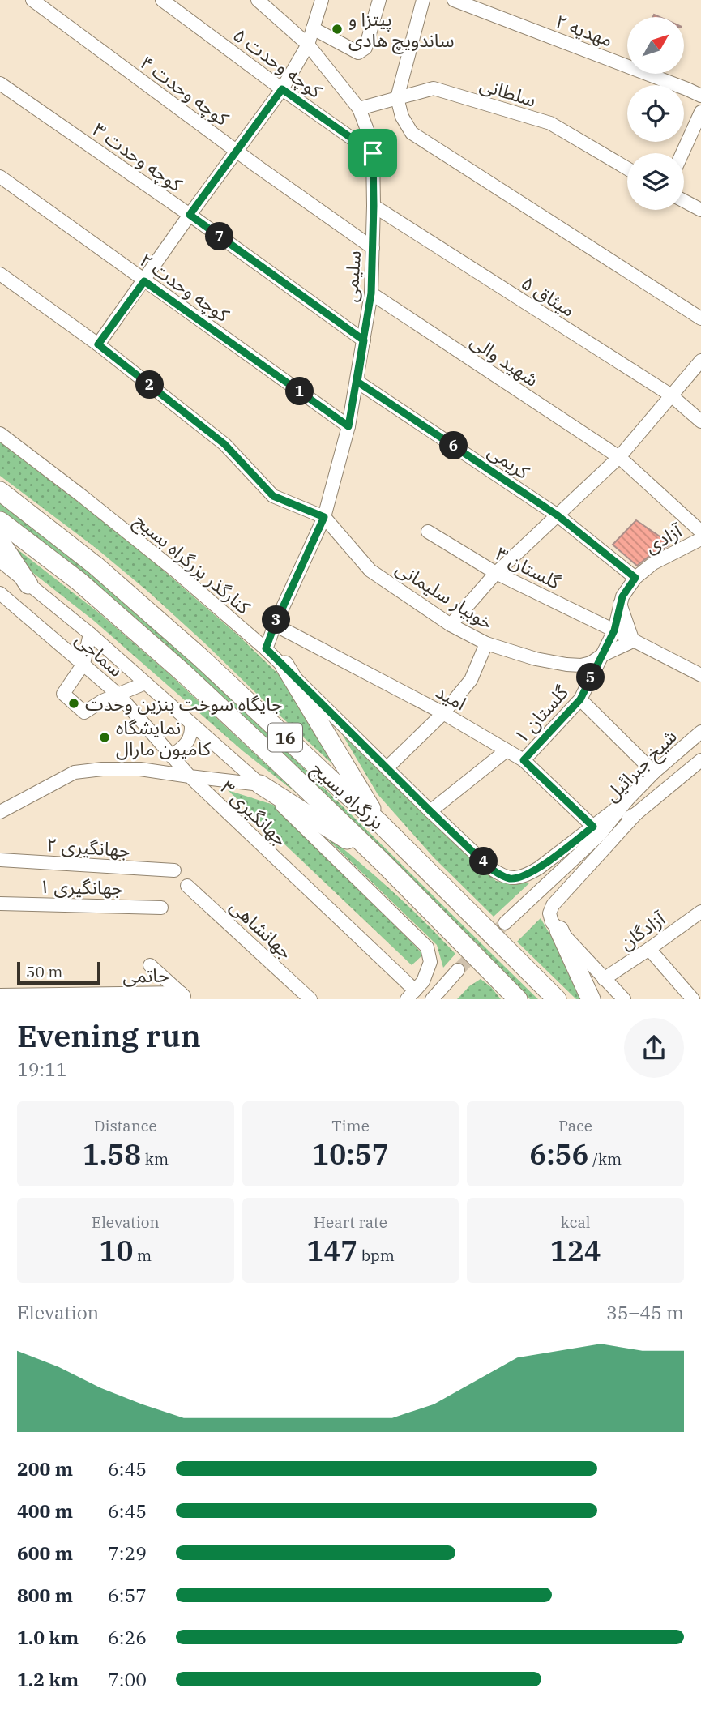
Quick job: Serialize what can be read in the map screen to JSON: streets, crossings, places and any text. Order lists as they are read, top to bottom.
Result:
{
  "streets": {
    "highway": ["16", "بزرگراه بسیج"],
    "street": [
      "مهدیه ۲",
      "کوچه وحدت ۵",
      "کوچه وحدت ۴",
      "سلطانی",
      "کوچه وحدت ۳",
      "سلیمی",
      "کوچه وحدت ۲",
      "میثاق ۵",
      "شهید والی",
      "کریمی",
      "آزادی",
      "کنارگذر بزرگراه بسیج",
      "گلستان ۳",
      "خوبیار سلیمانی",
      "سماجی",
      "امید",
      "گلستان ۱",
      "شیخ جبرائیل",
      "جهانگیری ۳",
      "جهانگیری ۲",
      "جهانگیری ۱",
      "جهانشاهی",
      "آزادگان",
      "حاتمی"
    ]
  },
  "crossings": [
    ["کوچه وحدت ۵", "سلیمی"],
    ["کوچه وحدت ۴", "سلیمی"],
    ["سلطانی", "سلیمی"],
    ["کوچه وحدت ۳", "سلیمی"],
    ["سلیمی", "کوچه وحدت ۲"],
    ["سلیمی", "میثاق ۵"],
    ["سلیمی", "شهید والی"],
    ["سلیمی", "کریمی"],
    ["سلیمی", "کنارگذر بزرگراه بسیج"],
    ["سلیمی", "خوبیار سلیمانی"],
    ["سلیمی", "امید"],
    ["کریمی", "آزادی"],
    ["آزادی", "گلستان ۳"],
    ["آزادی", "گلستان ۱"],
    ["کنارگذر بزرگراه بسیج", "امید"],
    ["کنارگذر بزرگراه بسیج", "گلستان ۱"],
    ["کنارگذر بزرگراه بسیج", "شیخ جبرائیل"],
    ["گلستان ۳", "گلستان ۱"],
    ["خوبیار سلیمانی", "گلستان ۱"],
    ["سماجی", "جهانگیری ۳"],
    ["امید", "گلستان ۱"],
    ["امید", "شیخ جبرائیل"]
  ],
  "places": ["پیتزا و ساندویچ هادی", "جایگاه سوخت بنزین وحدت", "نمایشگاه کامیون مارال"],
  "scale_bar": "50 m",
  "north": "top right",
  "page": {
    "pins": [
      "7",
      "2",
      "1",
      "6",
      "3",
      "5",
      "4"
    ],
    "scale": "50 m",
    "heading": ["Evening run", "19:11"],
    "stats": [
      ["Distance", "1.58 km"],
      ["Time", "10:57"],
      ["Pace", "6:56 /km"],
      ["Elevation", "10 m"],
      ["Heart rate", "147 bpm"],
      ["kcal", "124"]
    ],
    "chart": ["Elevation", "35–45 m"],
    "list": [
      {
        "name": "200 m",
        "note": "6:45"
      },
      {
        "name": "400 m",
        "note": "6:45"
      },
      {
        "name": "600 m",
        "note": "7:29"
      },
      {
        "name": "800 m",
        "note": "6:57"
      },
      {
        "name": "1.0 km",
        "note": "6:26"
      },
      {
        "name": "1.2 km",
        "note": "7:00"
      }
    ]
  }
}
